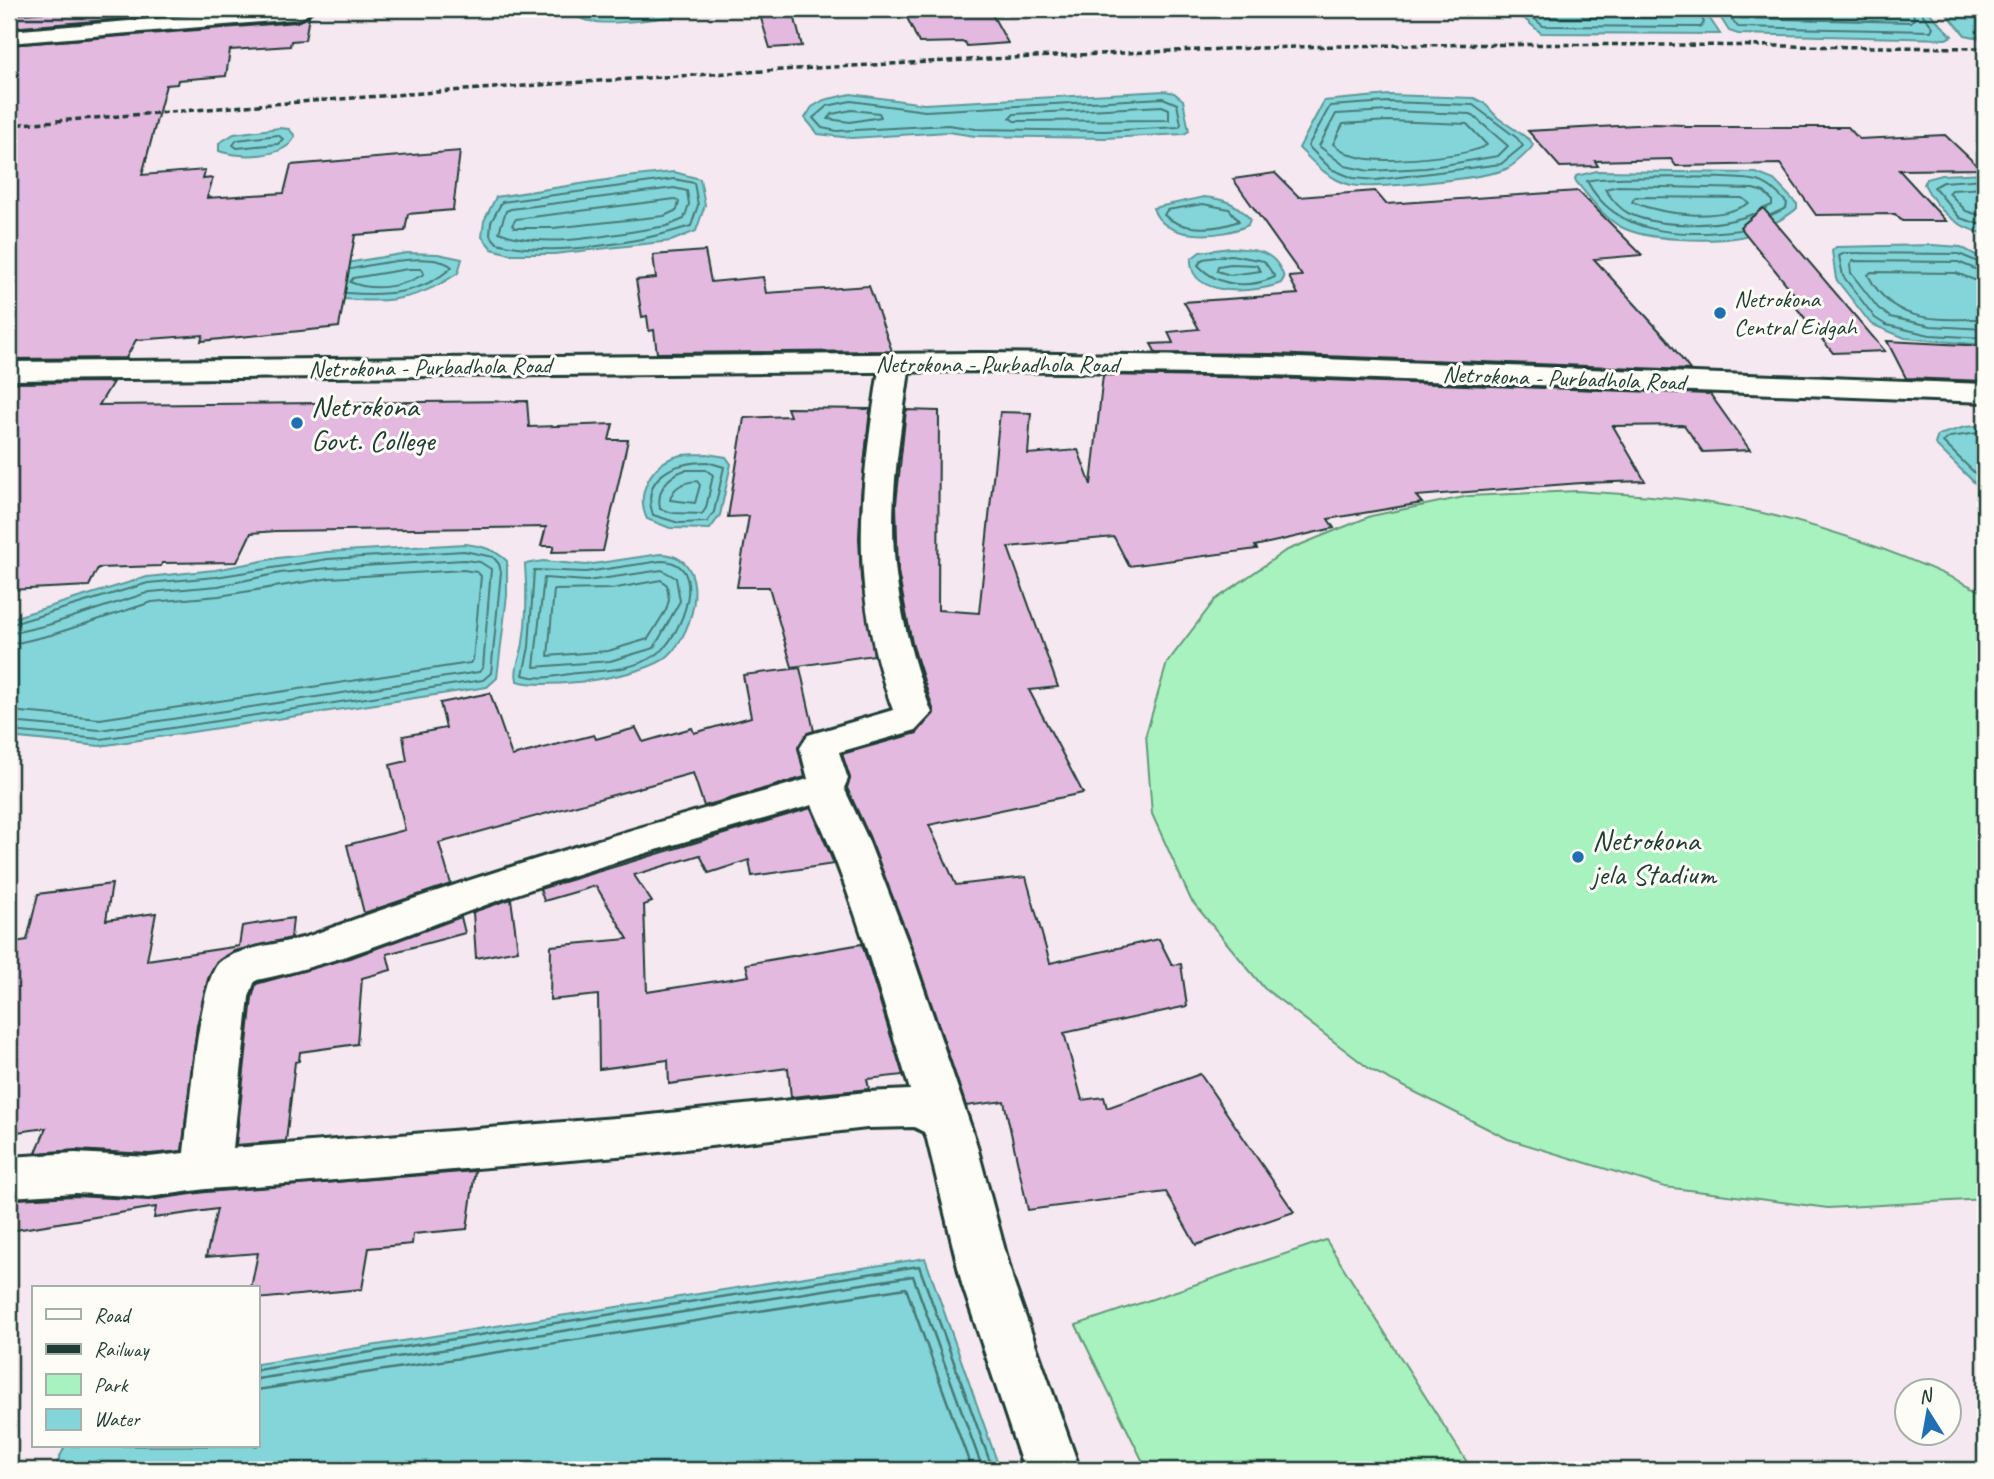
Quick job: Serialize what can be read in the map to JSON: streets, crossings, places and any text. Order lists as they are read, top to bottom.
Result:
{
  "streets": {
    "street": ["Netrokona - Purbadhola Road"]
  },
  "places": ["Netrokona Central Eidgah", "Netrokona Govt. College", "Netrokona jela Stadium"],
  "legend": [
    "Road",
    "Railway",
    "Park",
    "Water"
  ],
  "north": "top"
}
